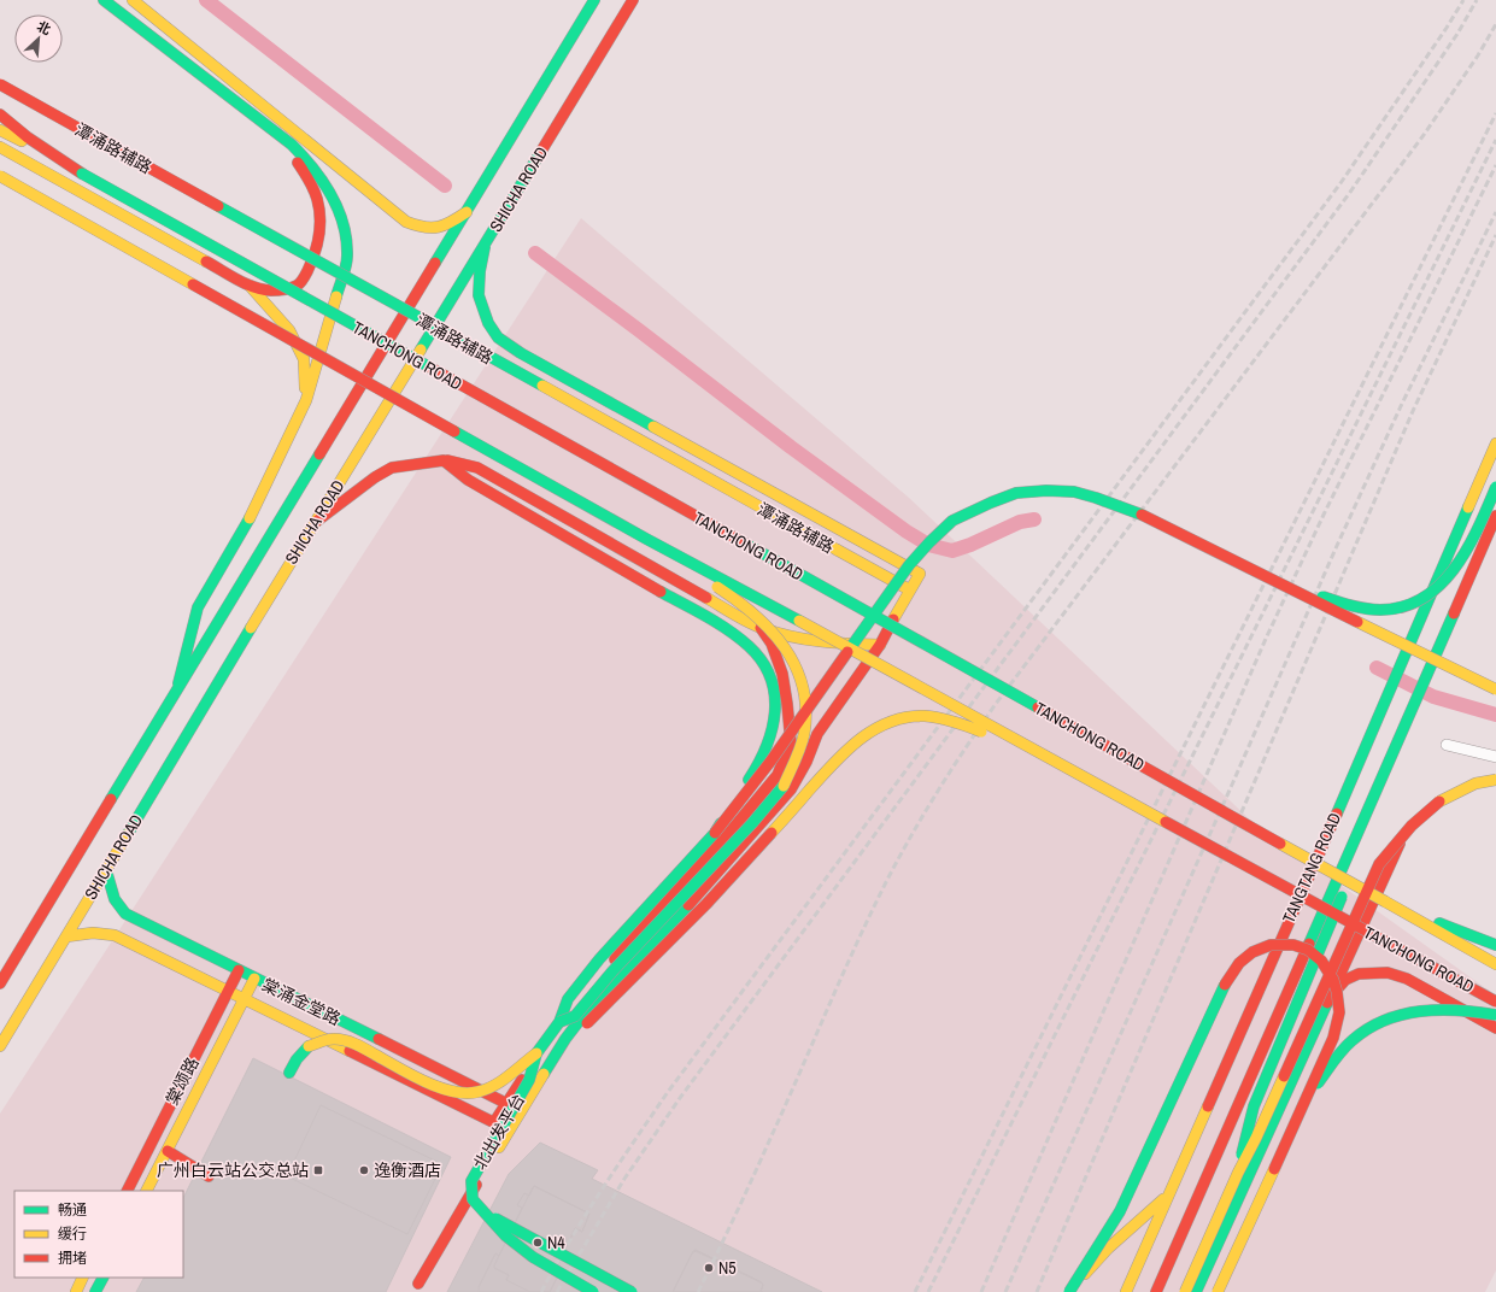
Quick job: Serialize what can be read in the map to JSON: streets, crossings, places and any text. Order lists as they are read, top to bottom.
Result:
{
  "streets": {
    "main road": [
      "潭涌路辅路",
      "SHICHA ROAD",
      "TANCHONG ROAD",
      "TANGTANG ROAD",
      "棠涌金堂路",
      "棠颂路",
      "北出发平台"
    ]
  },
  "crossings": [
    ["SHICHA ROAD", "棠涌金堂路"],
    ["棠涌金堂路", "棠颂路"]
  ],
  "places": {
    "transit": ["广州白云站公交总站"],
    "other": ["逸衡酒店", "N4", "N5"]
  },
  "legend": ["畅通", "缓行", "拥堵"],
  "north": "top right"
}
